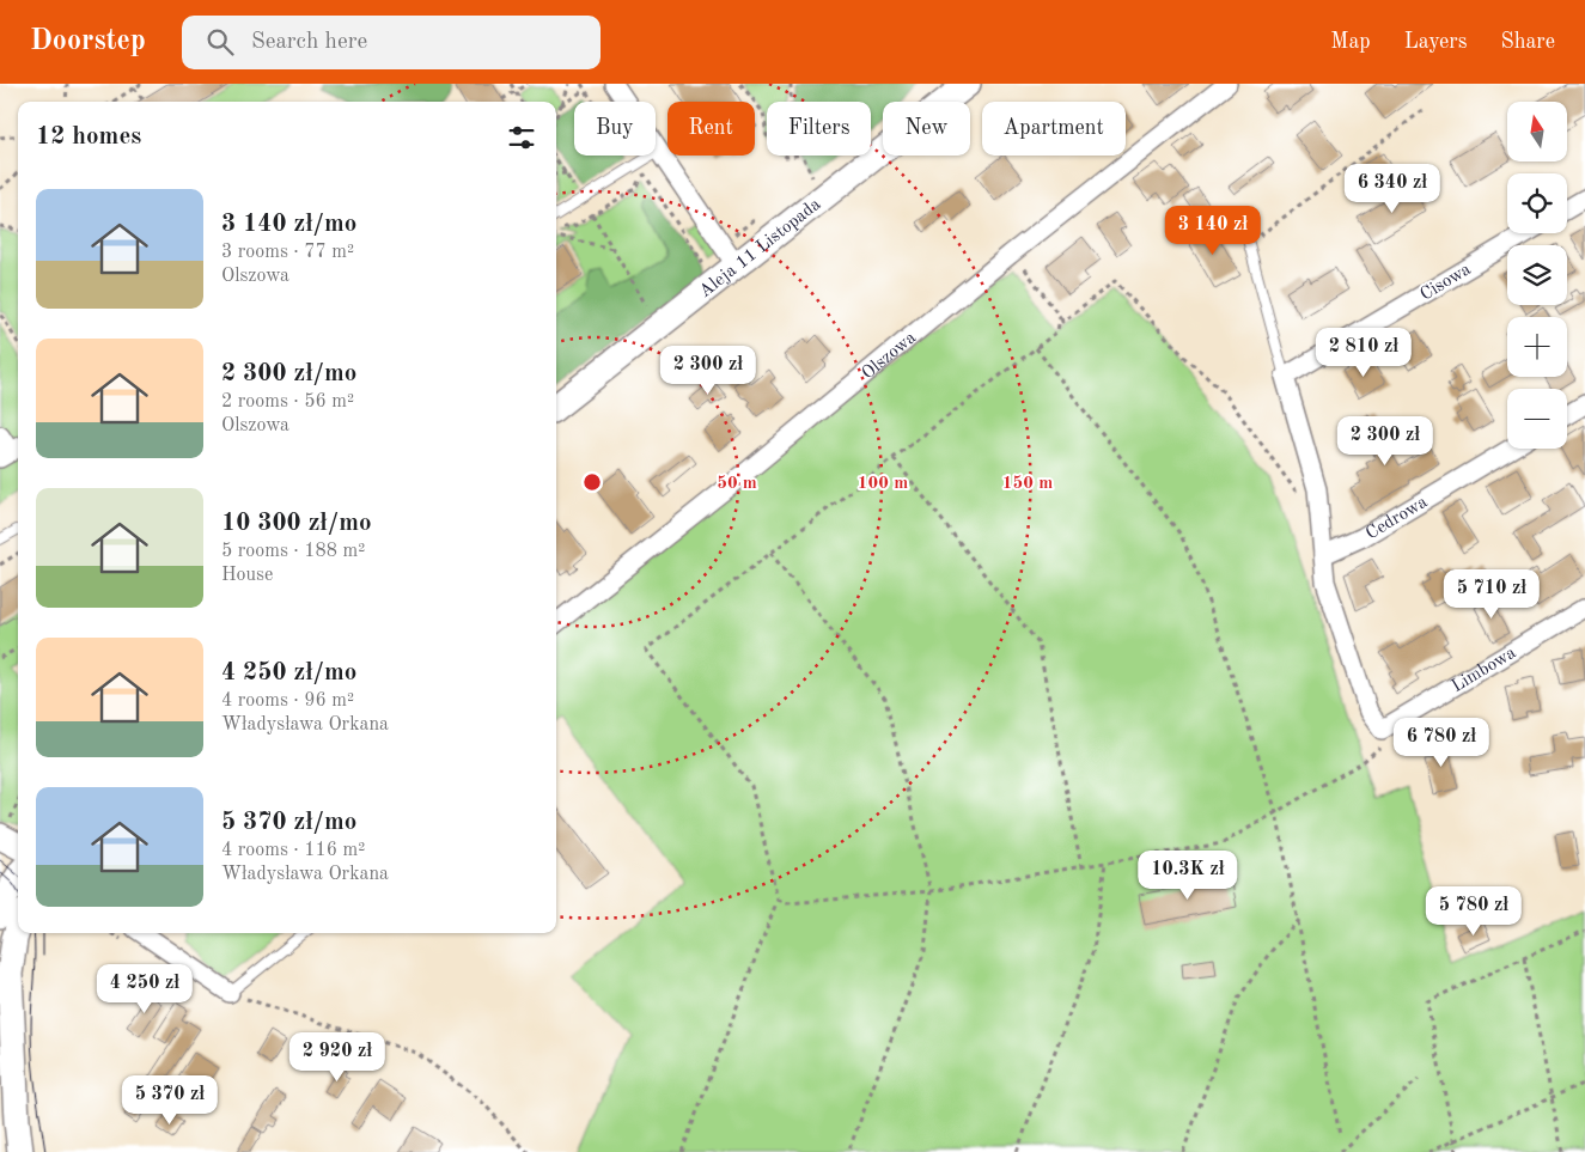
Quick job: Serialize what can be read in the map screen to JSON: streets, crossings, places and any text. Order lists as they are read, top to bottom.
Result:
{
  "streets": {
    "street": [
      "Aleja 11 Listopada",
      "Cisowa",
      "Olszowa",
      "Cedrowa",
      "Limbowa"
    ]
  },
  "north": "top",
  "page": {
    "header": "Doorstep",
    "search": "Search here",
    "nav": ["Map", "Layers", "Share"],
    "map_buttons": ["+", "−"],
    "chip": [
      "Buy",
      "Rent",
      "Filters",
      "New",
      "Apartment"
    ],
    "heading": "12 homes",
    "price": [
      "6 340 zł",
      "3 140 zł",
      "2 810 zł",
      "2 300 zł",
      "2 300 zł",
      "5 710 zł",
      "6 780 zł",
      "10.3K zł",
      "5 780 zł",
      "4 250 zł",
      "2 920 zł",
      "5 370 zł"
    ],
    "list": [
      {
        "name": "3 140 zł/mo",
        "note": "3 rooms · 77 m² · Olszowa"
      },
      {
        "name": "2 300 zł/mo",
        "note": "2 rooms · 56 m² · Olszowa"
      },
      {
        "name": "10 300 zł/mo",
        "note": "5 rooms · 188 m² · House"
      },
      {
        "name": "4 250 zł/mo",
        "note": "4 rooms · 96 m² · Władysława Orkana"
      },
      {
        "name": "5 370 zł/mo",
        "note": "4 rooms · 116 m² · Władysława Orkana"
      }
    ]
  },
  "rings": ["50 m", "100 m", "150 m"]
}
